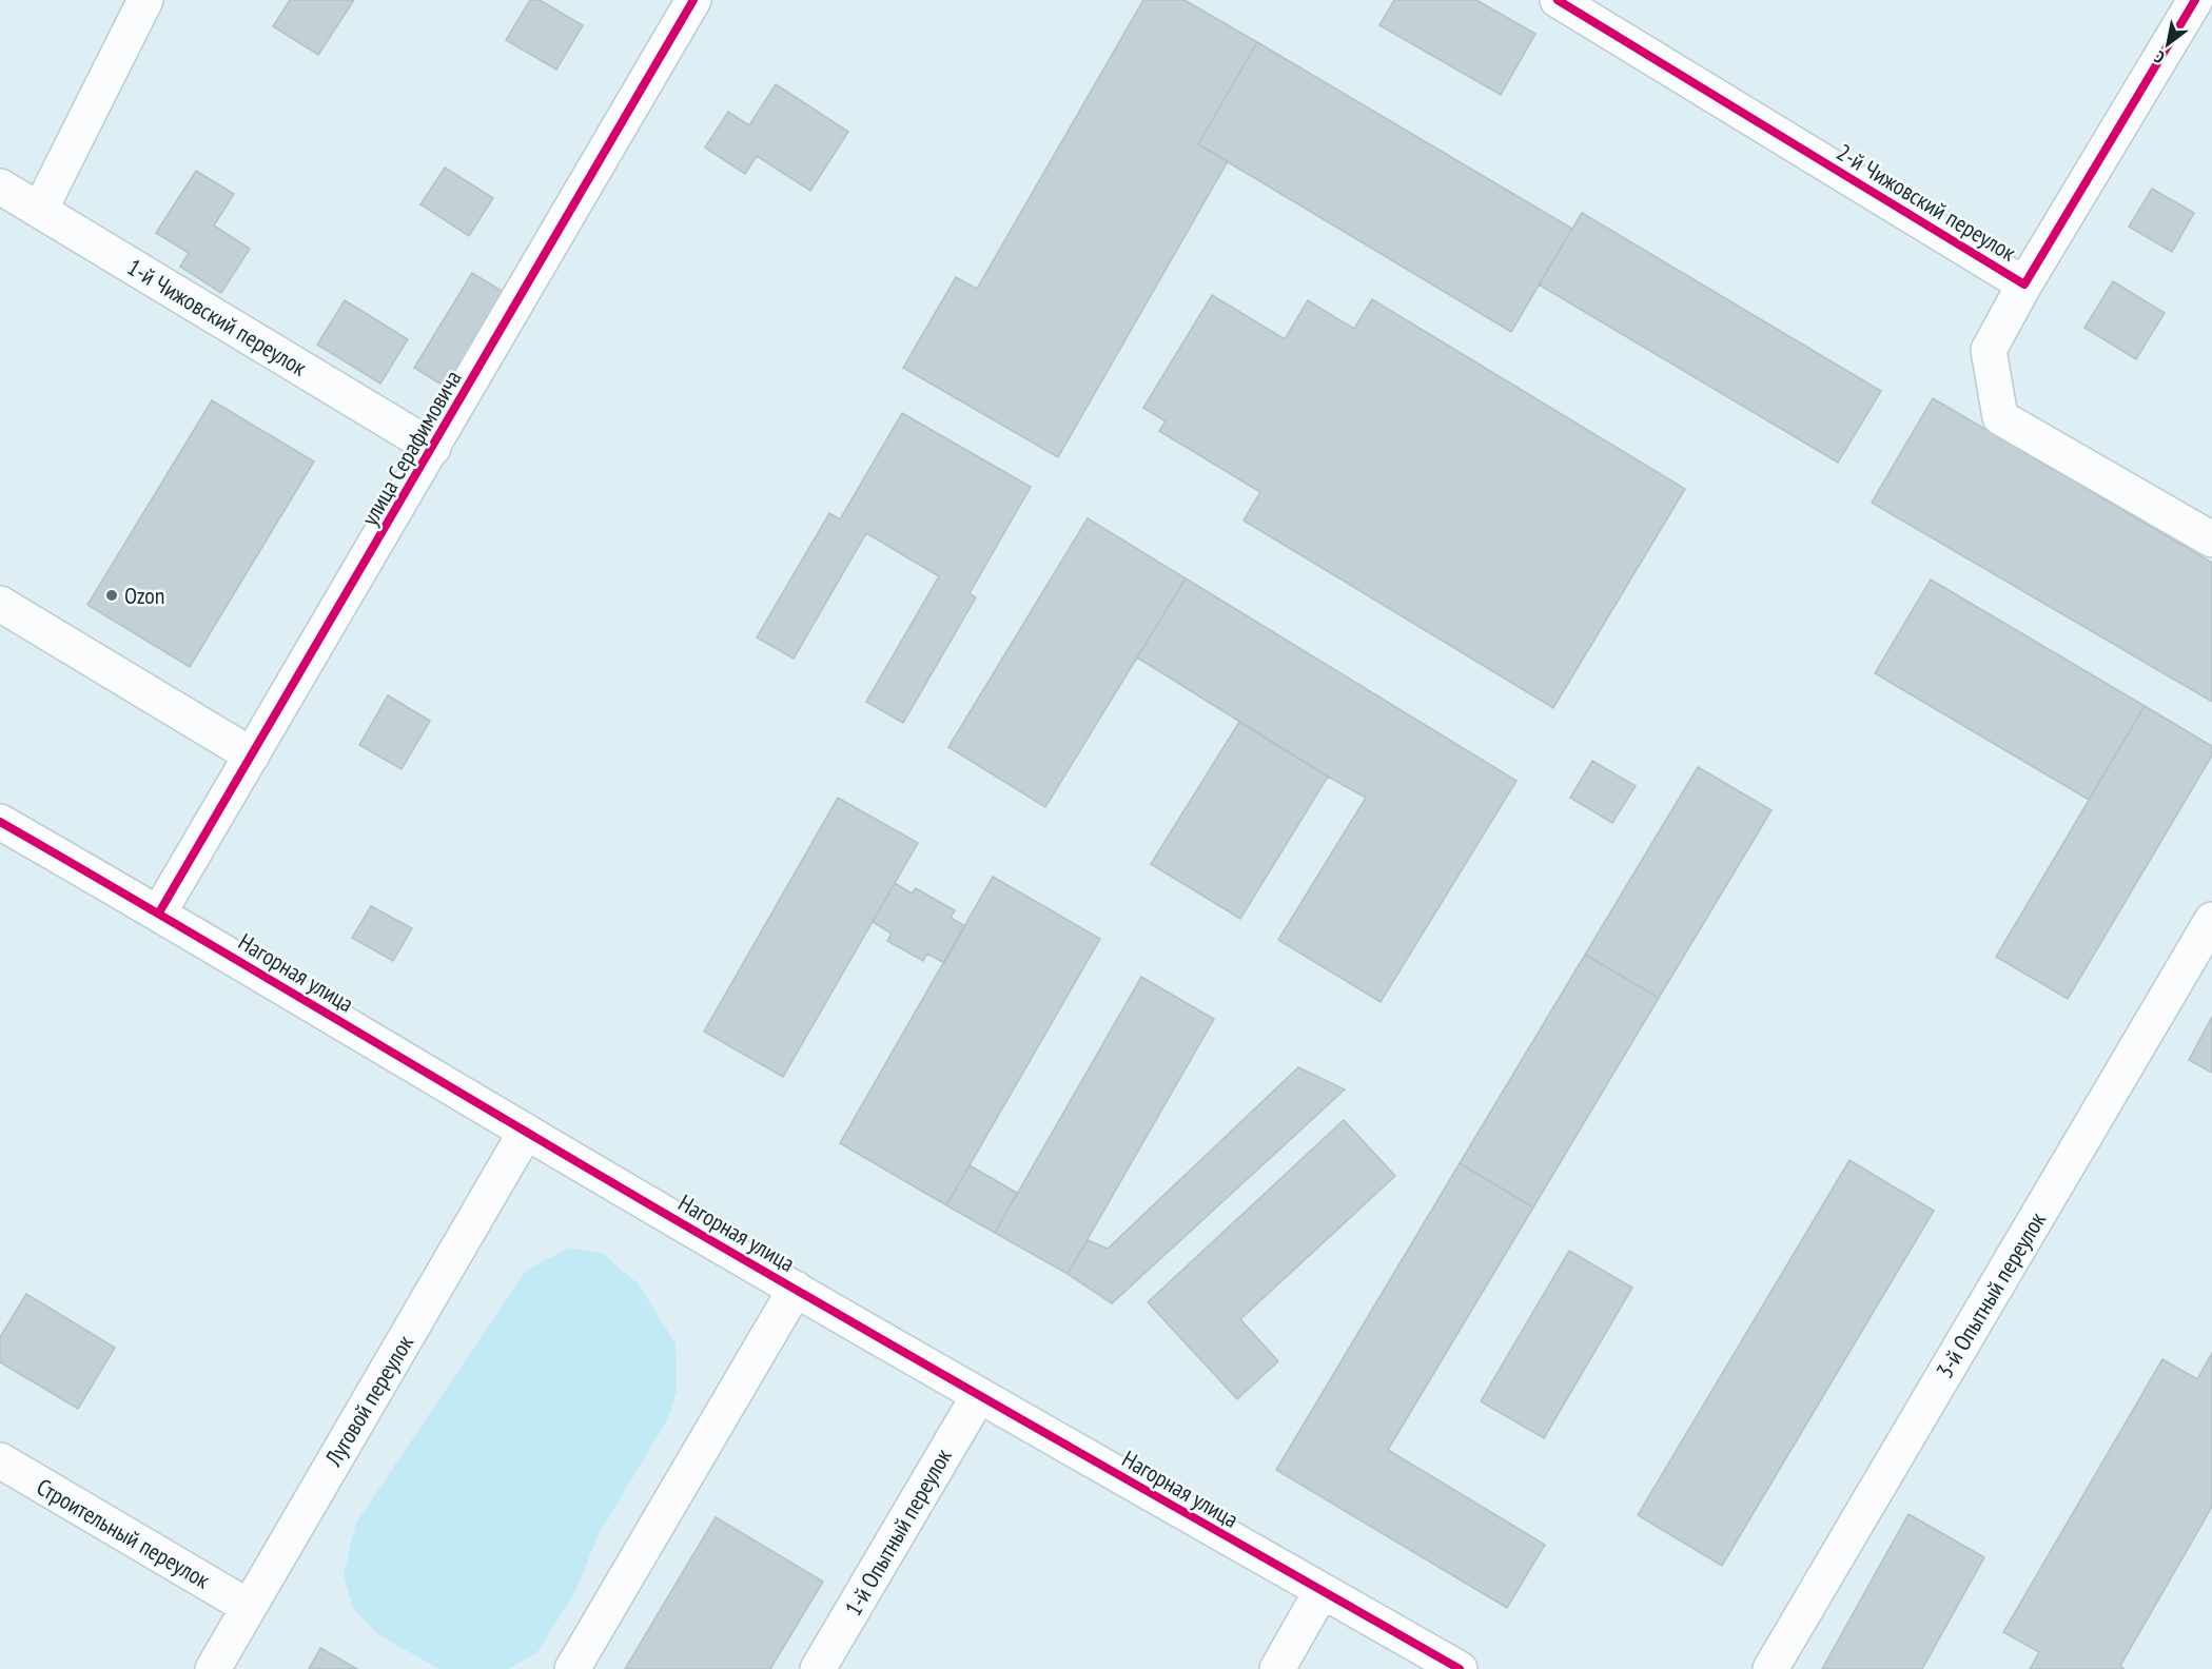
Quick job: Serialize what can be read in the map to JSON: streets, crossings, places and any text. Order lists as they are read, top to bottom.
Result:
{
  "streets": {
    "street": [
      "2-й Чижовский переулок",
      "1-й Чижовский переулок",
      "улица Серафимовича",
      "Нагорная улица",
      "3-й Опытный переулок",
      "Луговой переулок",
      "1-й Опытный переулок",
      "Строительный переулок"
    ]
  },
  "crossings": [
    ["1-й Чижовский переулок", "улица Серафимовича"],
    ["улица Серафимовича", "Нагорная улица"],
    ["Нагорная улица", "Луговой переулок"],
    ["Нагорная улица", "1-й Опытный переулок"],
    ["Луговой переулок", "Строительный переулок"]
  ],
  "places": ["Ozon"],
  "north": "bottom left"
}
